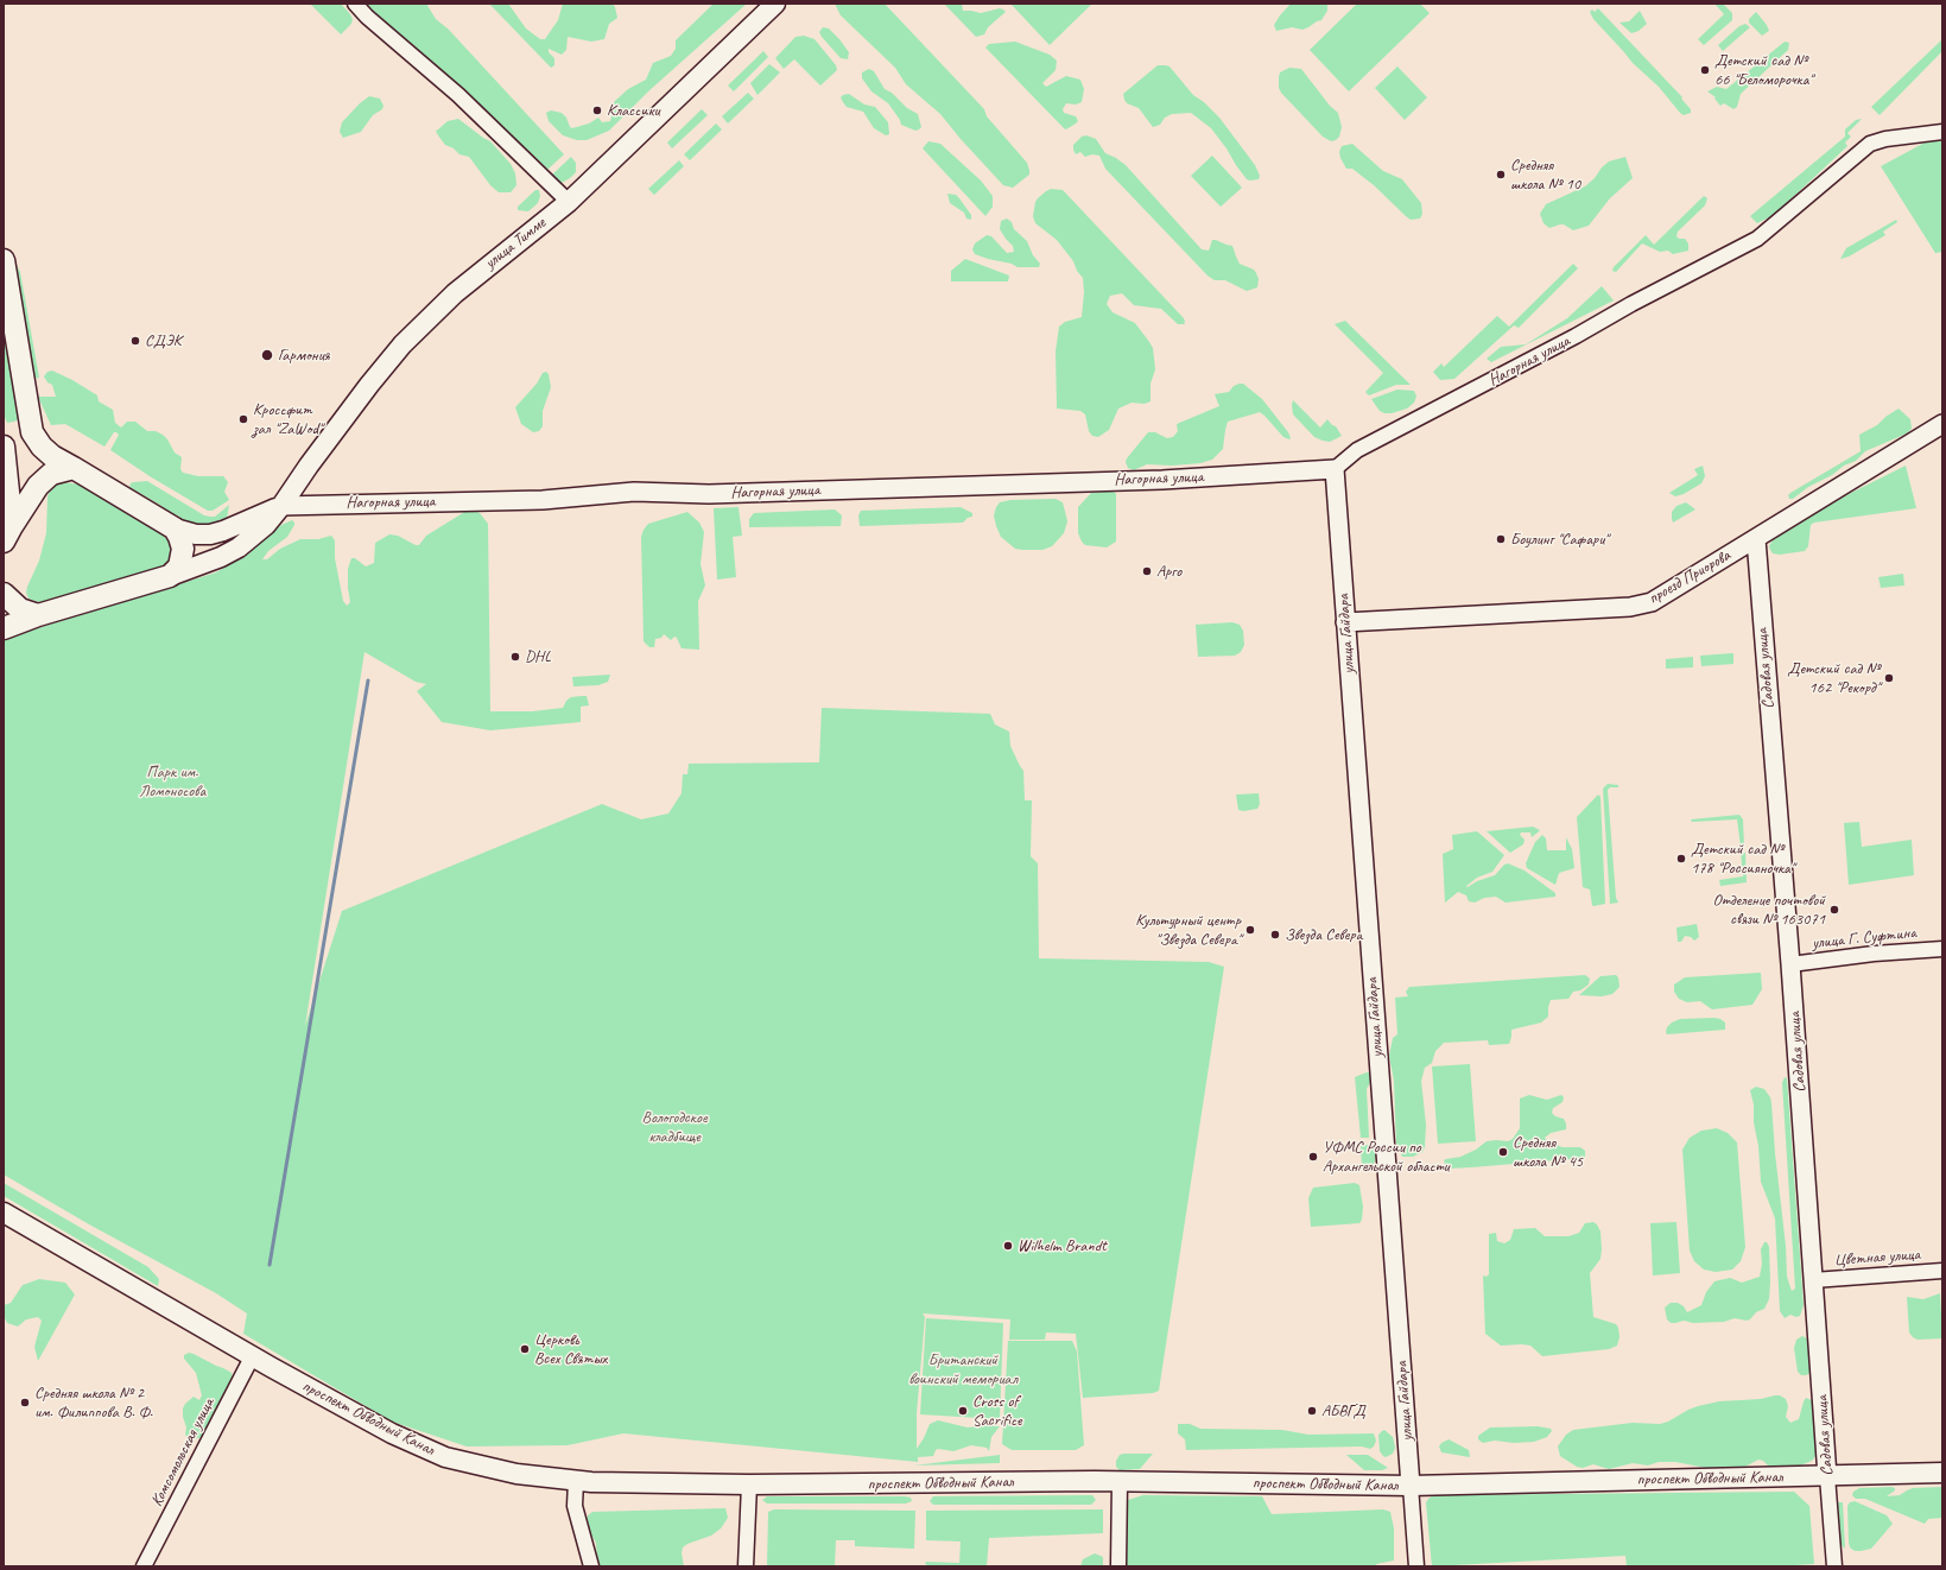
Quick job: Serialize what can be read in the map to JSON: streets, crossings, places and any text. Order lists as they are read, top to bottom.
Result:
{
  "streets": {
    "main road": ["улица Тимме", "проспект Обводный Канал"],
    "street": [
      "Нагорная улица",
      "проезд Приорова",
      "улица Гайдара",
      "Садовая улица",
      "улица Г. Суфтина",
      "Цветная улица",
      "Комсомольская улица"
    ]
  },
  "crossings": [
    ["улица Тимме", "Нагорная улица"],
    ["Нагорная улица", "улица Гайдара"],
    ["проезд Приорова", "улица Гайдара"],
    ["проезд Приорова", "Садовая улица"],
    ["улица Гайдара", "проспект Обводный Канал"],
    ["Садовая улица", "улица Г. Суфтина"],
    ["Садовая улица", "Цветная улица"],
    ["Садовая улица", "проспект Обводный Канал"],
    ["проспект Обводный Канал", "Комсомольская улица"]
  ],
  "parks": ["Парк им. Ломоносова", "Вологодское кладбище", "Британский воинский мемориал"],
  "places": [
    "Детский сад № 66 \"Беломорочка\"",
    "Классики",
    "Средняя школа № 10",
    "СДЭК",
    "Гармония",
    "Кроссфит зал \"ZaWod\"",
    "Боулинг \"Сафари\"",
    "Арго",
    "DHL",
    "Детский сад № 162 \"Рекорд\"",
    "Детский сад № 178 \"Россияночка\"",
    "Отделение почтовой связи № 163071",
    "Культурный центр \"Звезда Севера\"",
    "Звезда Севера",
    "Средняя школа № 45",
    "УФМС России по Архангельской области",
    "Wilhelm Brandt",
    "Церковь Всех Святых",
    "Средняя школа № 2 им. Филиппова В. Ф.",
    "Cross of Sacrifice",
    "АБВГД"
  ]
}
